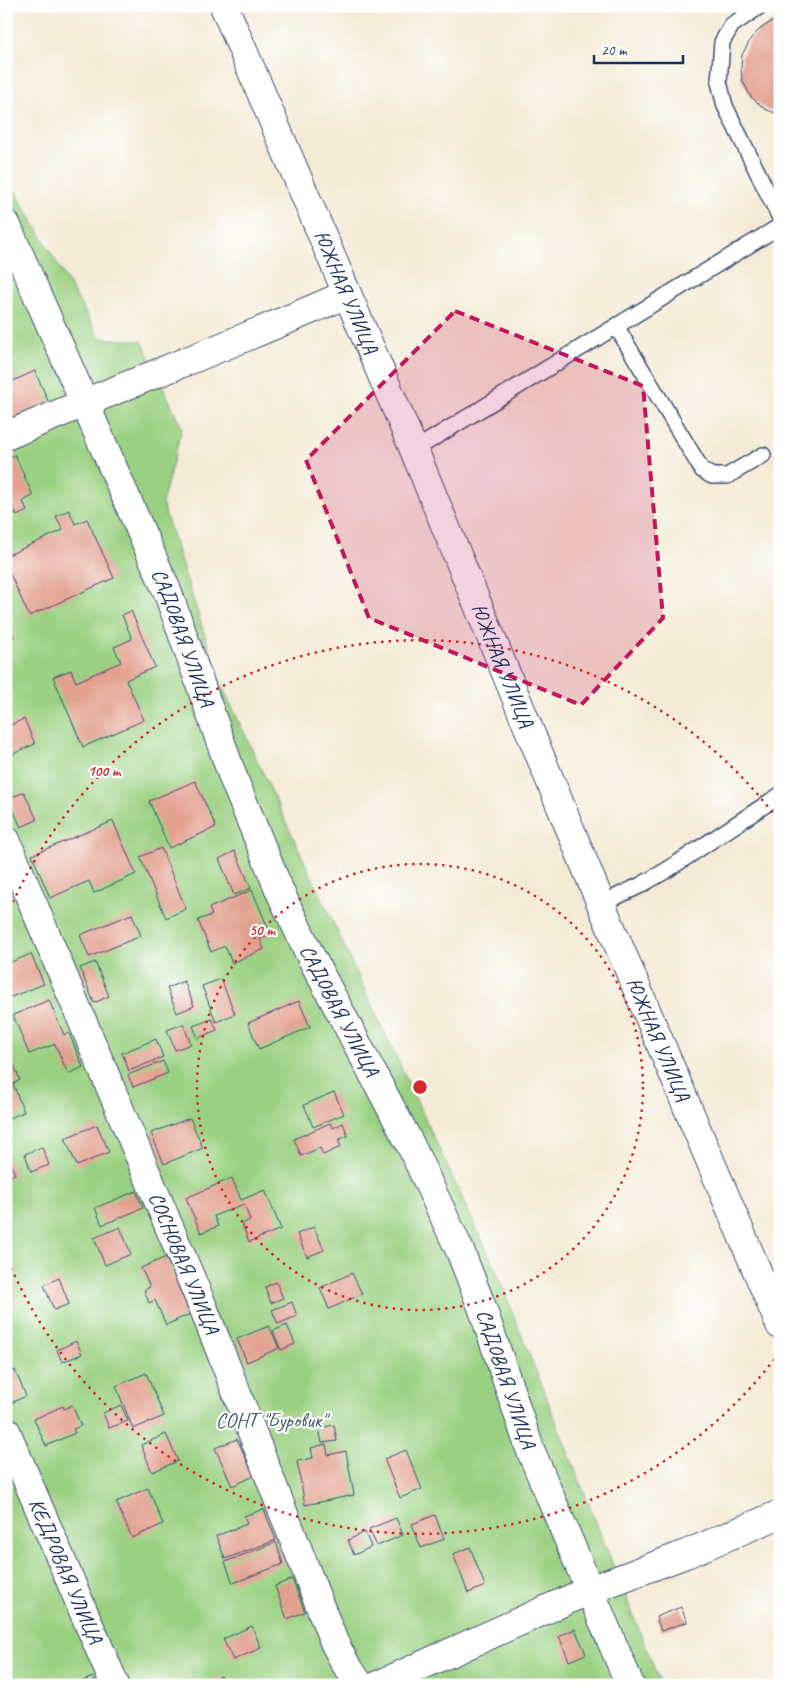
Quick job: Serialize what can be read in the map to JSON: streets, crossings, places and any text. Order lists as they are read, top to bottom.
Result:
{
  "streets": {
    "street": [
      "ЮЖНАЯ УЛИЦА",
      "САДОВАЯ УЛИЦА",
      "СОСНОВАЯ УЛИЦА",
      "КЕДРОВАЯ УЛИЦА"
    ]
  },
  "parks": ["СОНТ \"Буровик\""],
  "scale_bar": "20 m",
  "rings": ["100 m", "50 m"]
}
